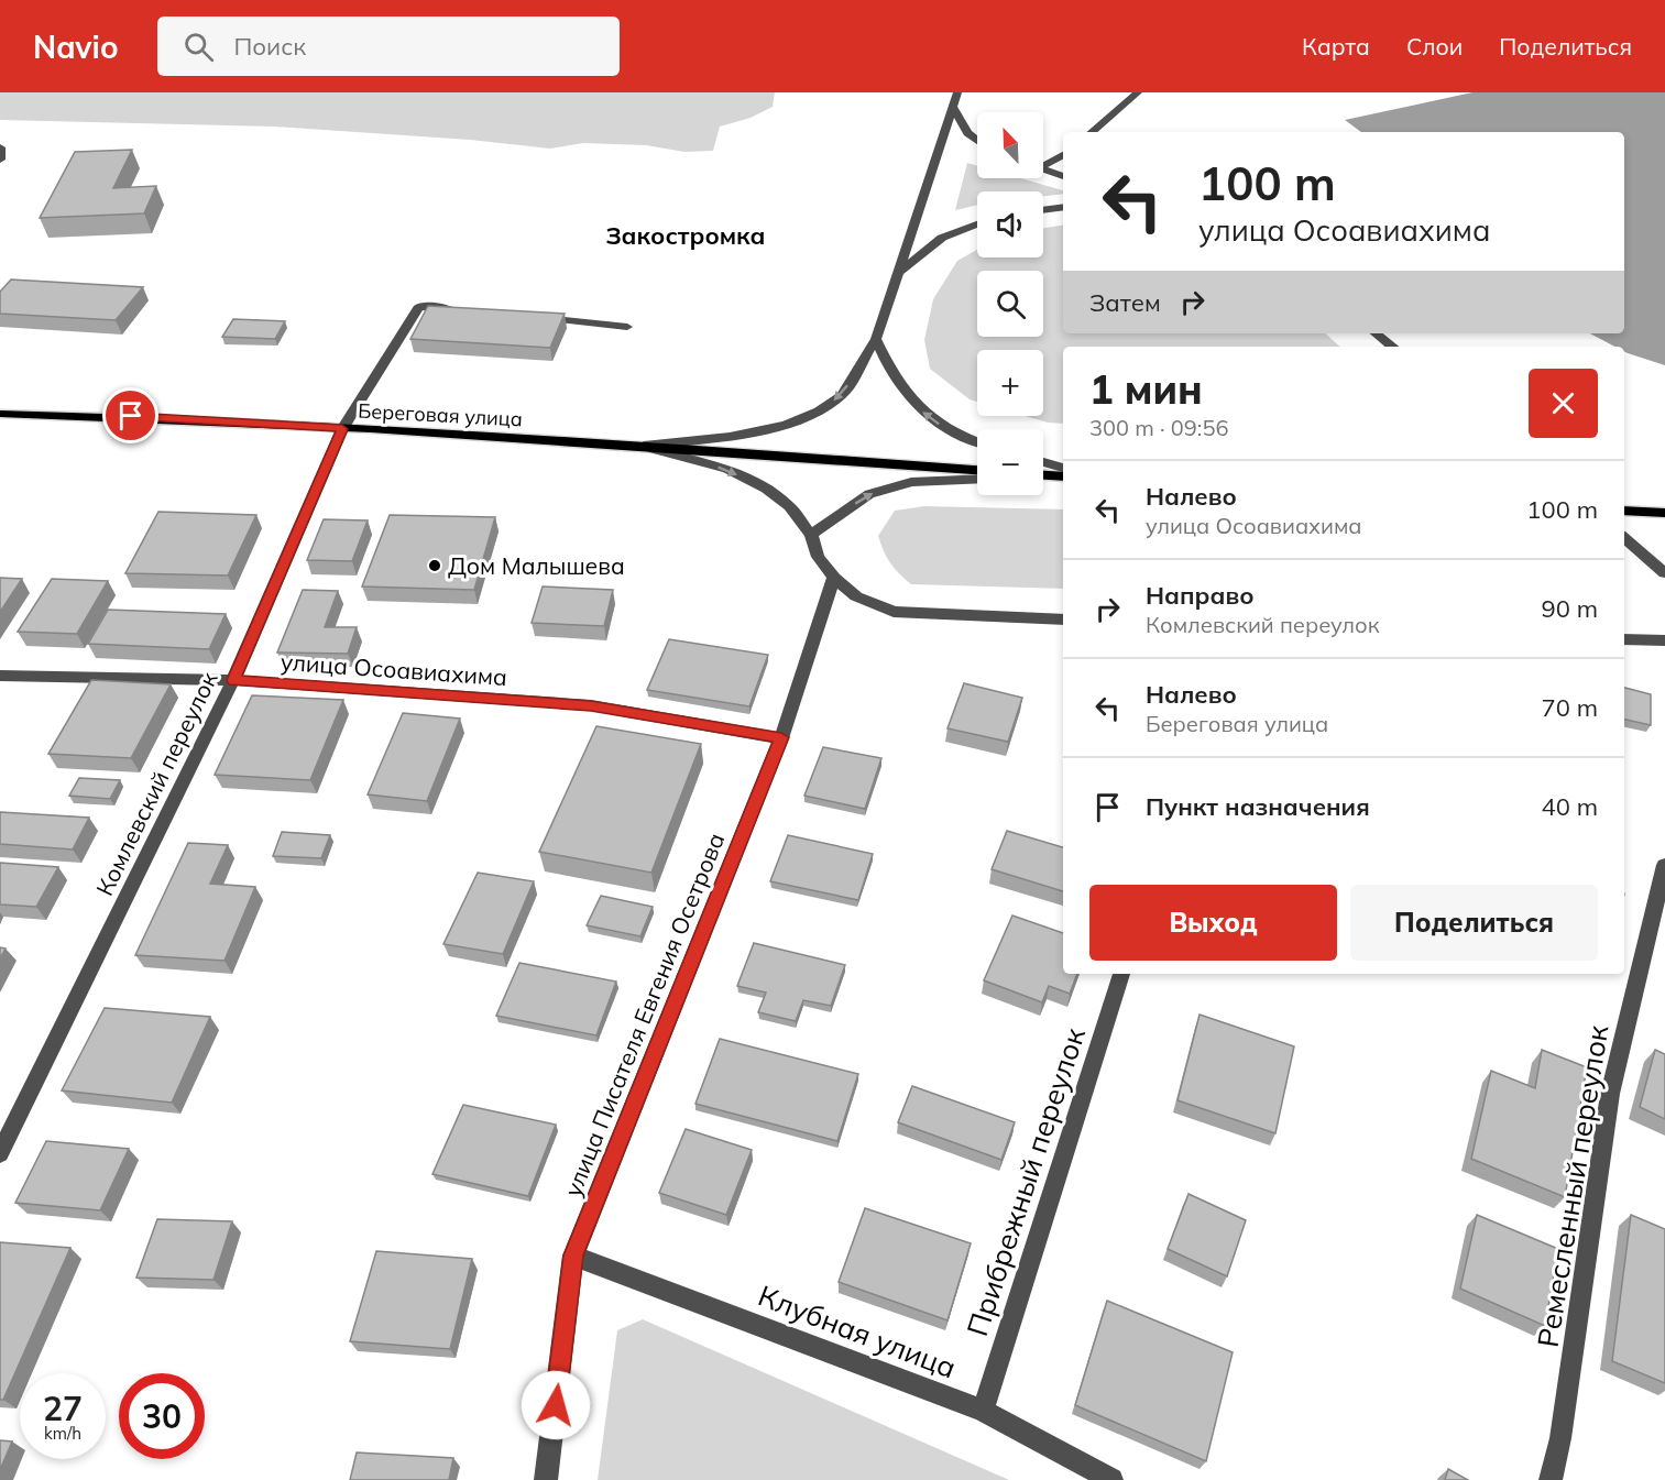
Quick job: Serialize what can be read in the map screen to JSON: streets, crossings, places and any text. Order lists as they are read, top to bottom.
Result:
{
  "streets": {
    "main road": ["Береговая улица"],
    "street": [
      "улица Осоавиахима",
      "Комлевский переулок",
      "улица Писателя Евгения Осетрова",
      "Прибрежный переулок",
      "Ремесленный переулок",
      "Клубная улица"
    ]
  },
  "crossings": [
    ["Береговая улица", "Комлевский переулок"],
    ["Береговая улица", "улица Писателя Евгения Осетрова"],
    ["улица Осоавиахима", "Комлевский переулок"],
    ["улица Осоавиахима", "улица Писателя Евгения Осетрова"],
    ["улица Писателя Евгения Осетрова", "Клубная улица"],
    ["Прибрежный переулок", "Клубная улица"]
  ],
  "districts": ["Закостромка"],
  "places": ["Дом Малышева"],
  "north": "top left",
  "page": {
    "header": "Navio",
    "search": "Поиск",
    "nav": ["Карта", "Слои", "Поделиться"],
    "map_buttons": ["+", "−"],
    "turn": ["100 m", "улица Осоавиахима"],
    "then": "Затем",
    "heading": ["1 мин", "300 m · 09:56"],
    "list": [
      {
        "name": "Налево",
        "note": "улица Осоавиахима",
        "value": "100 m"
      },
      {
        "name": "Направо",
        "note": "Комлевский переулок",
        "value": "90 m"
      },
      {
        "name": "Налево",
        "note": "Береговая улица",
        "value": "70 m"
      },
      {
        "name": "Пункт назначения",
        "value": "40 m"
      }
    ],
    "buttons": ["Выход", "Поделиться"],
    "speed": "27 km/h",
    "limit": "30"
  }
}
